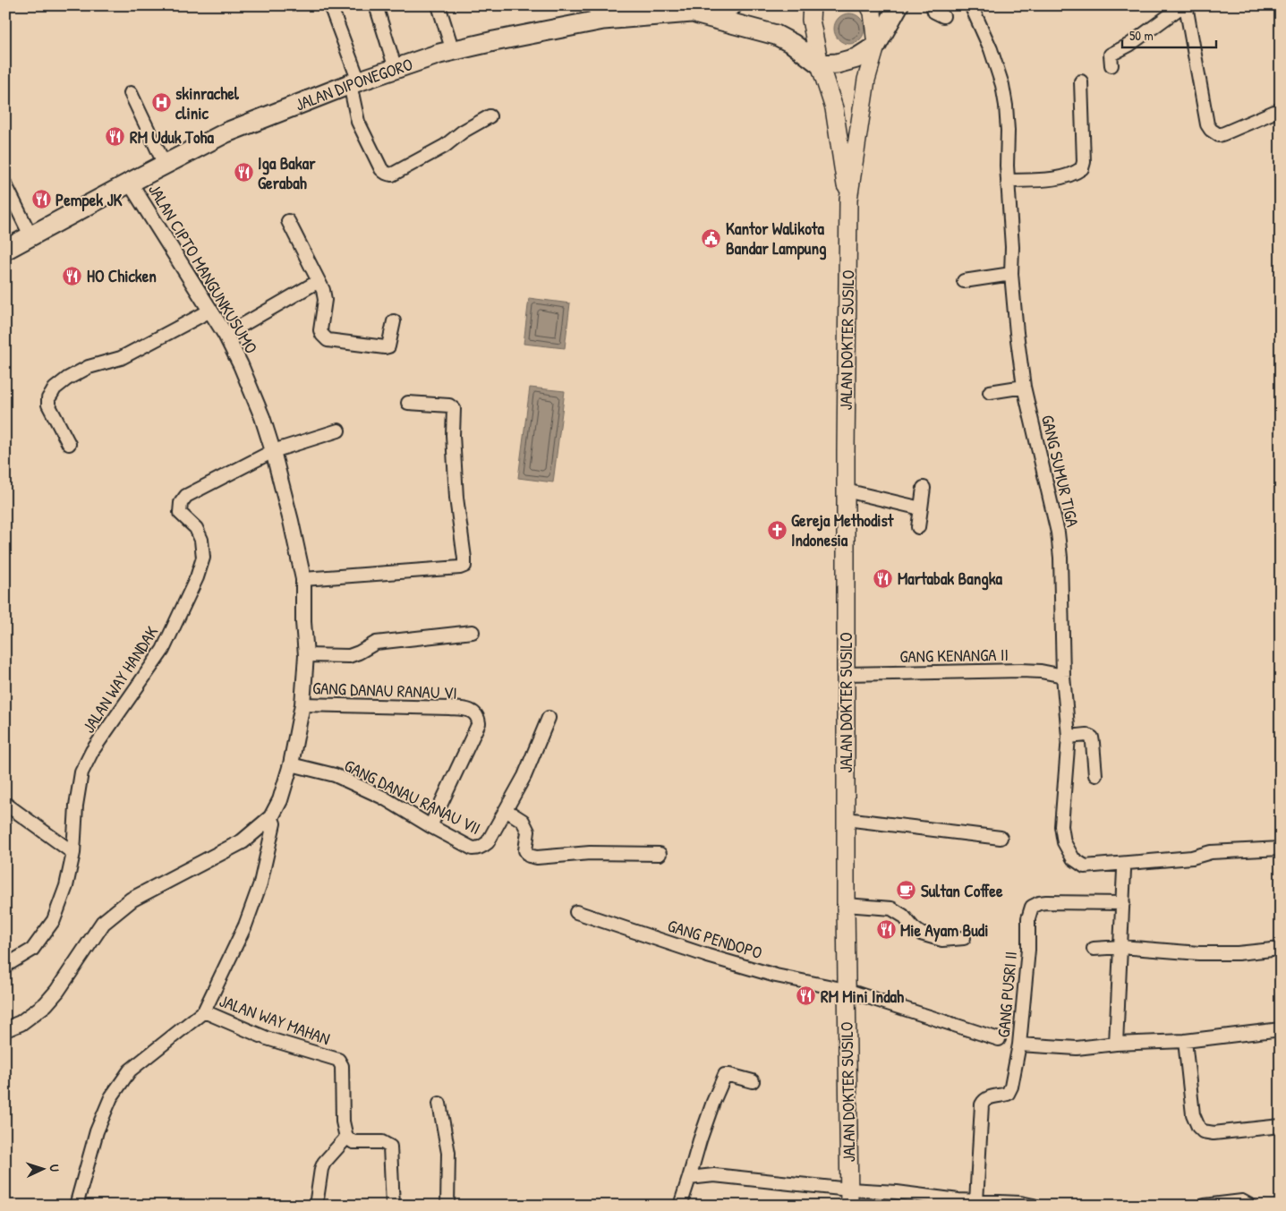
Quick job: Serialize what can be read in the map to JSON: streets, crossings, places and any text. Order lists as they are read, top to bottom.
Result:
{
  "streets": {
    "main road": ["JALAN DIPONEGORO", "JALAN DOKTER SUSILO"],
    "street": [
      "JALAN CIPTO MANGUNKUSUMO",
      "GANG SUMUR TIGA",
      "GANG KENANGA II",
      "JALAN WAY HANDAK",
      "GANG DANAU RANAU VI",
      "GANG DANAU RANAU VII",
      "GANG PENDOPO",
      "GANG PUSRI II",
      "JALAN WAY MAHAN"
    ]
  },
  "crossings": [
    ["JALAN DIPONEGORO", "JALAN CIPTO MANGUNKUSUMO"],
    ["JALAN CIPTO MANGUNKUSUMO", "JALAN WAY HANDAK"],
    ["JALAN CIPTO MANGUNKUSUMO", "GANG DANAU RANAU VI"],
    ["JALAN CIPTO MANGUNKUSUMO", "GANG DANAU RANAU VII"],
    ["JALAN DOKTER SUSILO", "GANG KENANGA II"],
    ["JALAN DOKTER SUSILO", "GANG PENDOPO"],
    ["GANG SUMUR TIGA", "GANG KENANGA II"],
    ["GANG DANAU RANAU VI", "GANG DANAU RANAU VII"]
  ],
  "places": {
    "hospital": ["skinrachel clinic"],
    "restaurant": [
      "RM Uduk Toha",
      "Iga Bakar Gerabah",
      "Pempek JK",
      "HO Chicken",
      "Martabak Bangka",
      "Mie Ayam Budi",
      "RM Mini Indah"
    ],
    "public building": ["Kantor Walikota Bandar Lampung"],
    "church": ["Gereja Methodist Indonesia"],
    "cafe": ["Sultan Coffee"]
  },
  "scale_bar": "50 m",
  "north": "right"
}
